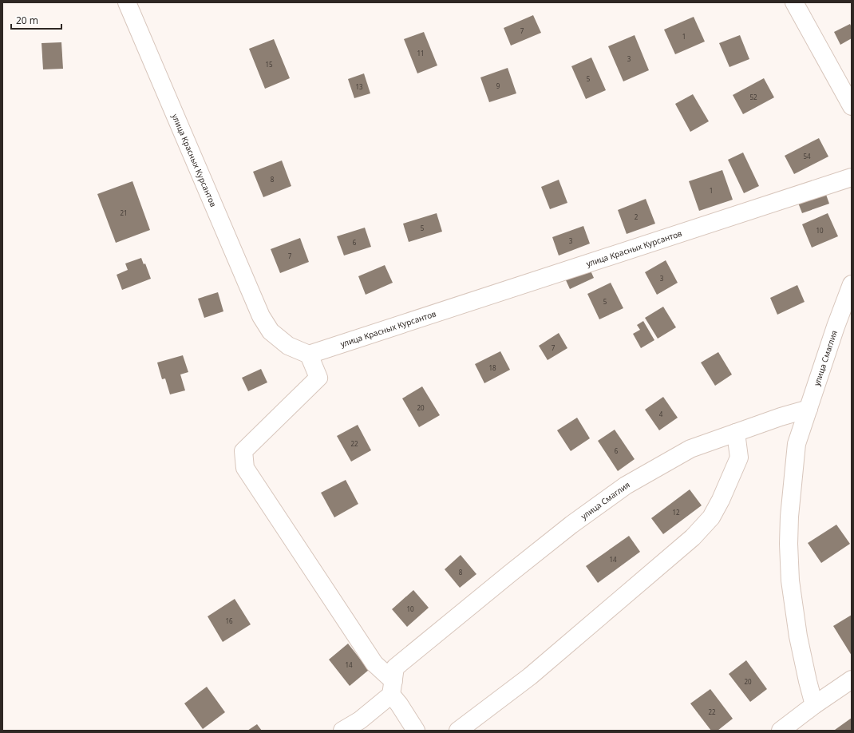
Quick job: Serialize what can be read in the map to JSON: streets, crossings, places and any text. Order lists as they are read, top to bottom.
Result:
{
  "streets": {
    "street": ["улица Красных Курсантов", "улица Смаглия"]
  },
  "house_numbers": [
    "7",
    "1",
    "11",
    "3",
    "15",
    "5",
    "9",
    "13",
    "52",
    "54",
    "8",
    "1",
    "21",
    "2",
    "5",
    "10",
    "3",
    "6",
    "7",
    "3",
    "5",
    "7",
    "18",
    "20",
    "4",
    "22",
    "6",
    "12",
    "14",
    "8",
    "10",
    "16",
    "14",
    "20",
    "22"
  ],
  "scale_bar": "20 m"
}
